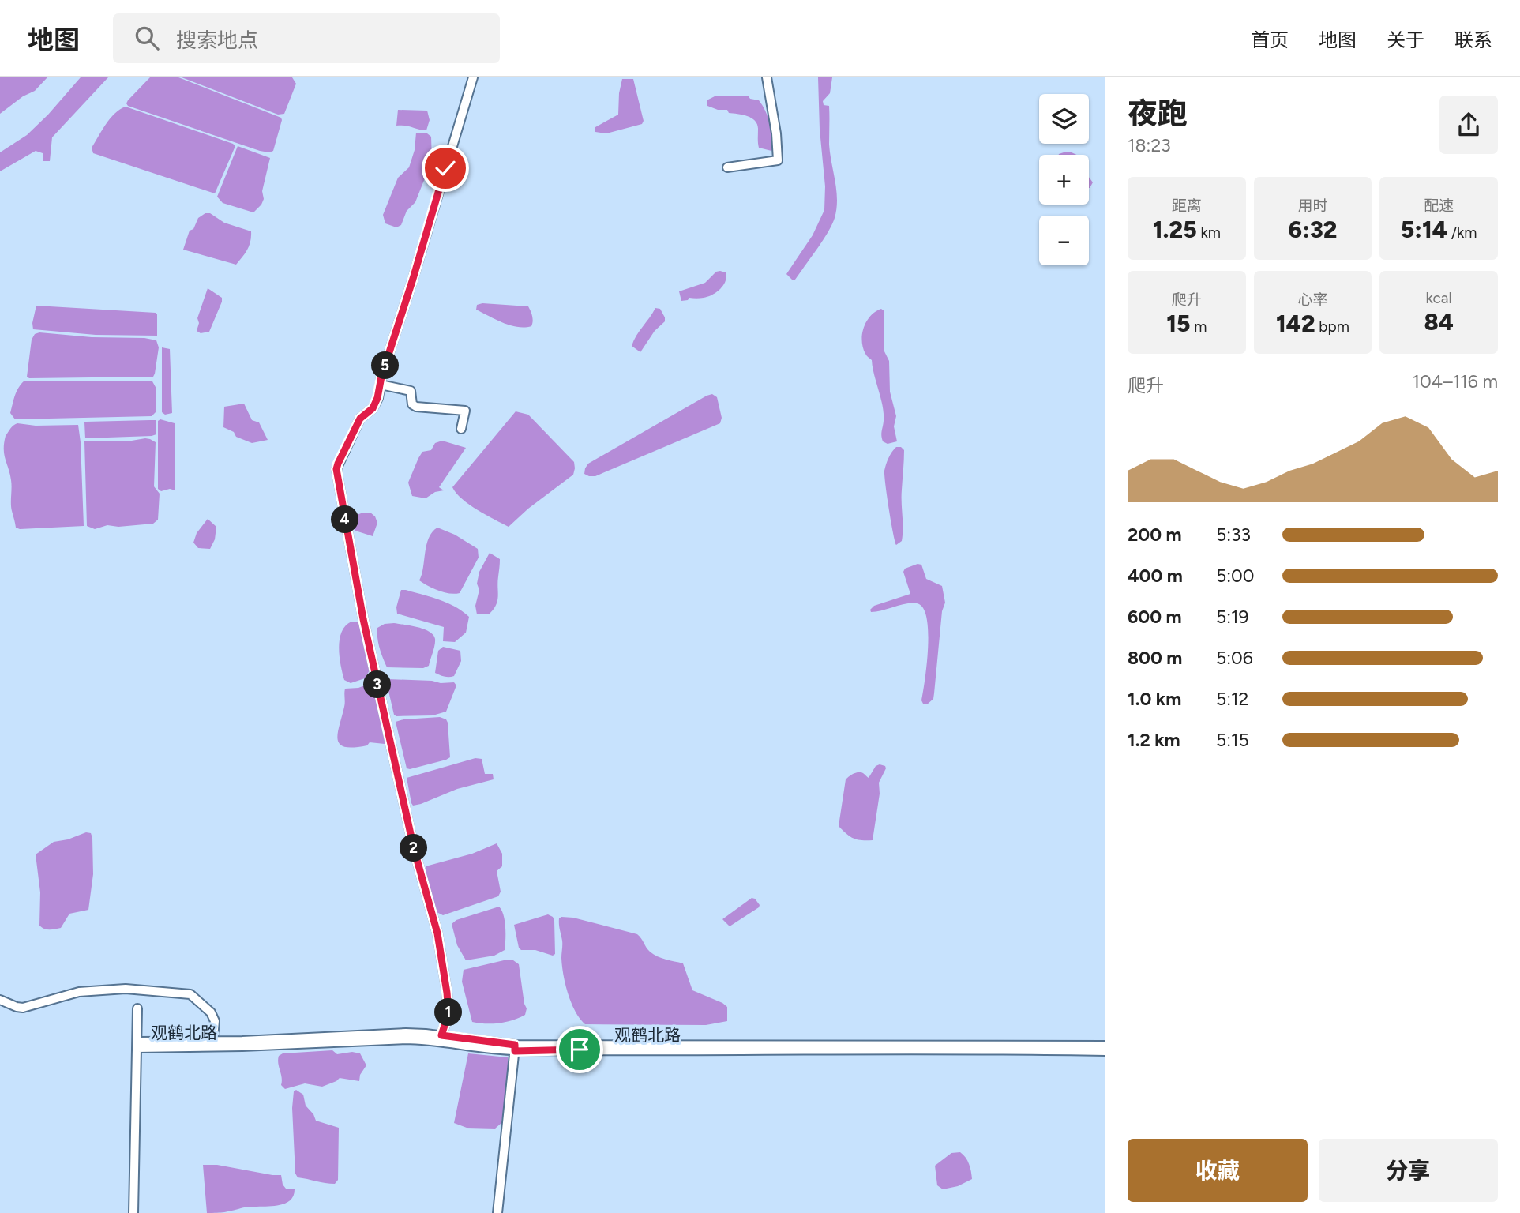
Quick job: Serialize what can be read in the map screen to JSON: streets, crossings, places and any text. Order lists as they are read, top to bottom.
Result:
{
  "streets": {
    "street": ["观鹤北路"]
  },
  "page": {
    "header": "地图",
    "search": "搜索地点",
    "nav": [
      "首页",
      "地图",
      "关于",
      "联系"
    ],
    "heading": ["夜跑", "18:23"],
    "map_buttons": ["+", "−"],
    "stats": [
      ["距离", "1.25 km"],
      ["用时", "6:32"],
      ["配速", "5:14 /km"],
      ["爬升", "15 m"],
      ["心率", "142 bpm"],
      ["kcal", "84"]
    ],
    "pins": [
      "5",
      "4",
      "3",
      "2",
      "1"
    ],
    "chart": ["爬升", "104–116 m"],
    "list": [
      {
        "name": "200 m",
        "note": "5:33"
      },
      {
        "name": "400 m",
        "note": "5:00"
      },
      {
        "name": "600 m",
        "note": "5:19"
      },
      {
        "name": "800 m",
        "note": "5:06"
      },
      {
        "name": "1.0 km",
        "note": "5:12"
      },
      {
        "name": "1.2 km",
        "note": "5:15"
      }
    ],
    "buttons": ["收藏", "分享"]
  }
}
